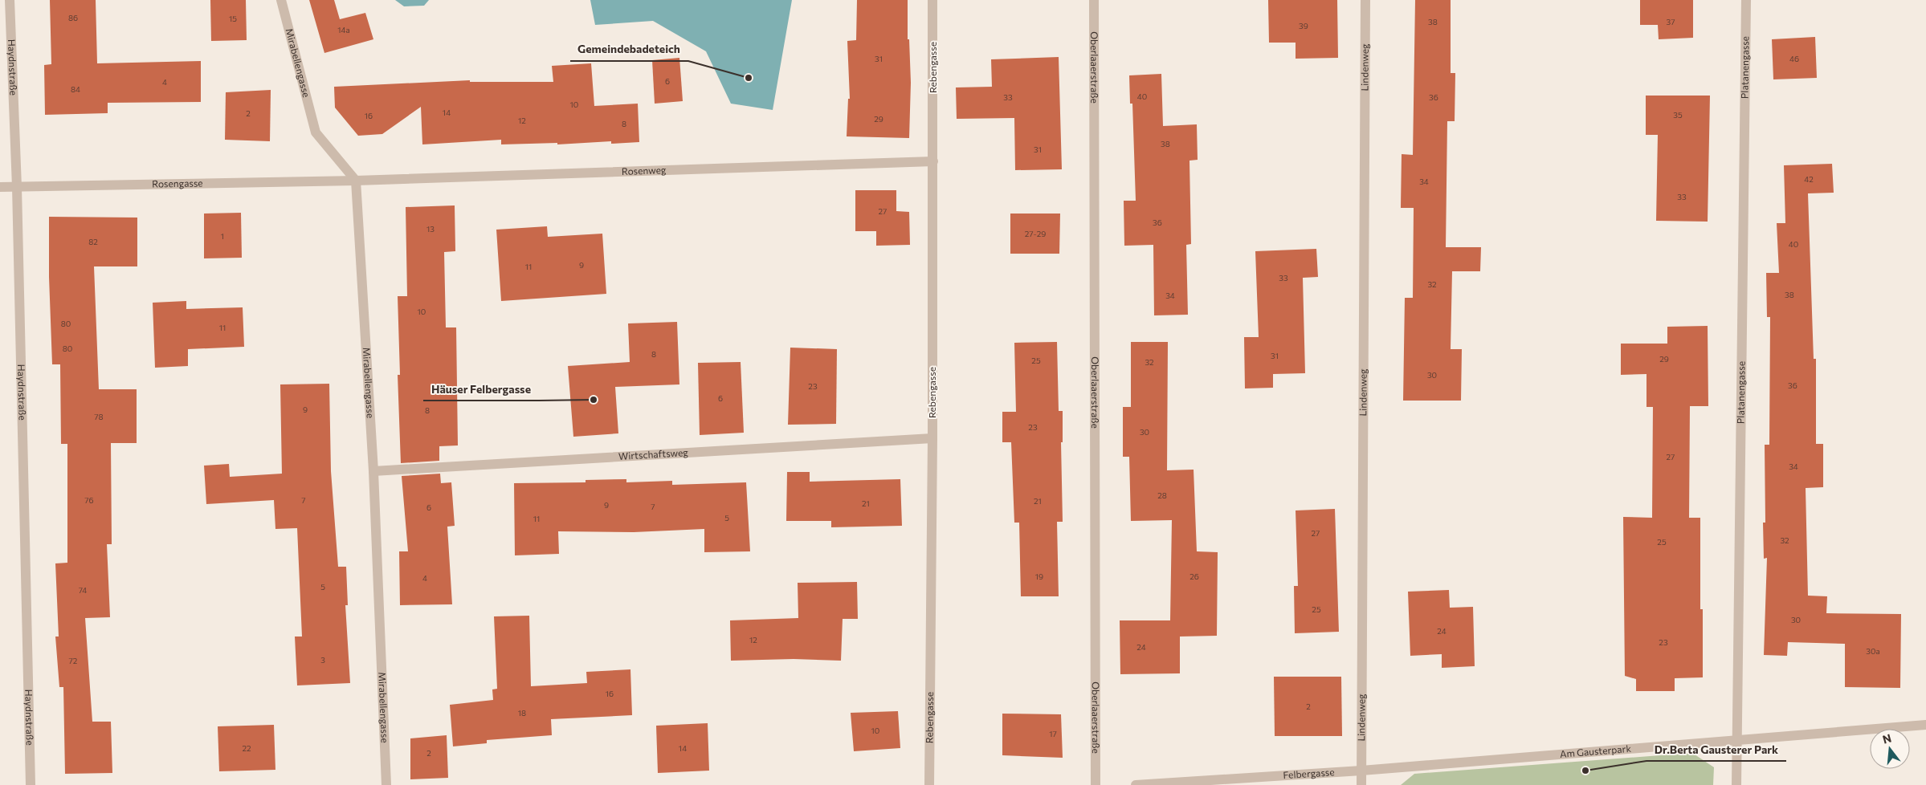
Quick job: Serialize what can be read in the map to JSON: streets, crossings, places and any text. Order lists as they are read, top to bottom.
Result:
{
  "streets": {
    "street": [
      "Mirabellengasse",
      "Haydnstraße",
      "Rebengasse",
      "Oberlaaerstraße",
      "Lindenweg",
      "Platanengasse",
      "Rosenweg",
      "Rosengasse",
      "Wirtschaftsweg",
      "Am Gausterpark",
      "Felbergasse"
    ]
  },
  "crossings": [
    ["Mirabellengasse", "Rosenweg"],
    ["Mirabellengasse", "Rosengasse"],
    ["Mirabellengasse", "Wirtschaftsweg"],
    ["Haydnstraße", "Rosengasse"],
    ["Rebengasse", "Rosenweg"],
    ["Rebengasse", "Wirtschaftsweg"],
    ["Lindenweg", "Am Gausterpark"],
    ["Lindenweg", "Felbergasse"],
    ["Platanengasse", "Am Gausterpark"],
    ["Rosenweg", "Rosengasse"],
    ["Am Gausterpark", "Felbergasse"]
  ],
  "places": ["Gemeindebadeteich", "Häuser Felbergasse", "Dr.Berta Gausterer Park"],
  "house_numbers": [
    "86",
    "15",
    "38",
    "37",
    "39",
    "14a",
    "31",
    "46",
    "6",
    "4",
    "84",
    "40",
    "33",
    "36",
    "10",
    "14",
    "2",
    "35",
    "16",
    "29",
    "12",
    "8",
    "38",
    "31",
    "42",
    "34",
    "33",
    "27",
    "36",
    "13",
    "27-29",
    "1",
    "82",
    "40",
    "9",
    "11",
    "33",
    "32",
    "38",
    "34",
    "10",
    "80",
    "11",
    "80",
    "8",
    "31",
    "29",
    "25",
    "32",
    "30",
    "36",
    "23",
    "6",
    "9",
    "8",
    "78",
    "23",
    "30",
    "27",
    "34",
    "28",
    "76",
    "7",
    "21",
    "21",
    "9",
    "7",
    "6",
    "5",
    "11",
    "27",
    "32",
    "25",
    "19",
    "26",
    "4",
    "5",
    "74",
    "25",
    "30",
    "24",
    "12",
    "23",
    "24",
    "30a",
    "3",
    "72",
    "16",
    "2",
    "18",
    "10",
    "17",
    "22",
    "14",
    "2"
  ],
  "north": "top"
}
